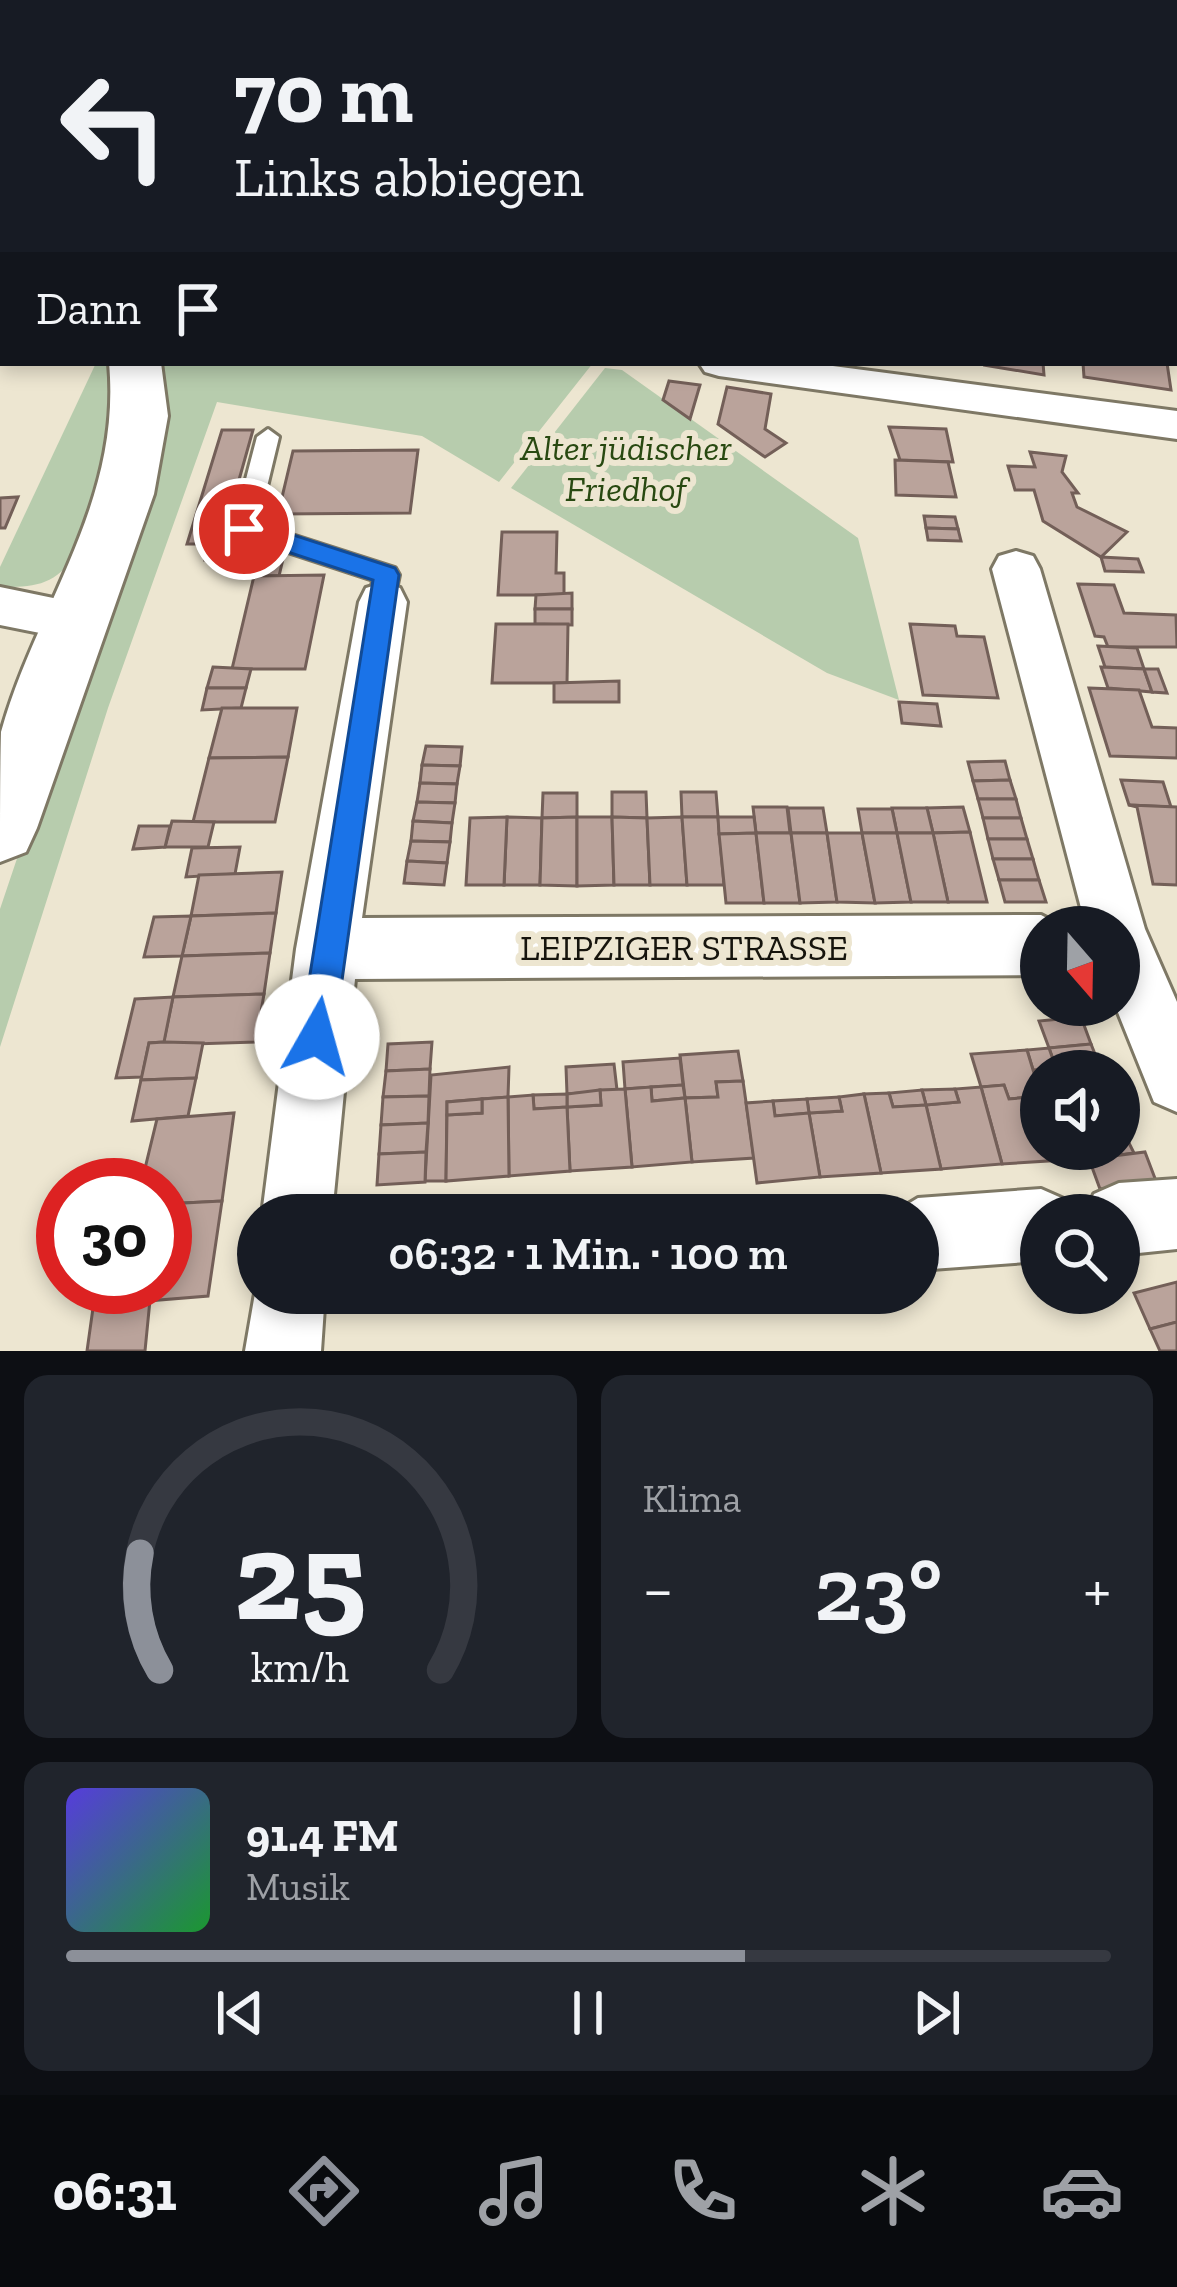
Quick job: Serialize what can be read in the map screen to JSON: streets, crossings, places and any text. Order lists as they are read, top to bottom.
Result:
{
  "streets": {
    "street": ["LEIPZIGER STRASSE"]
  },
  "parks": ["Alter jüdischer Friedhof"],
  "north": "bottom",
  "page": {
    "turn": ["70 m", "Links abbiegen"],
    "then": "Dann",
    "limit": "30",
    "trip": "06:32 · 1 Min. · 100 m",
    "tile": "Klima",
    "heat": ["−", "23°", "+"],
    "song": ["91.4 FM", "Musik"],
    "tabs": "06:31",
    "gauge": ["25", "km/h"]
  }
}
